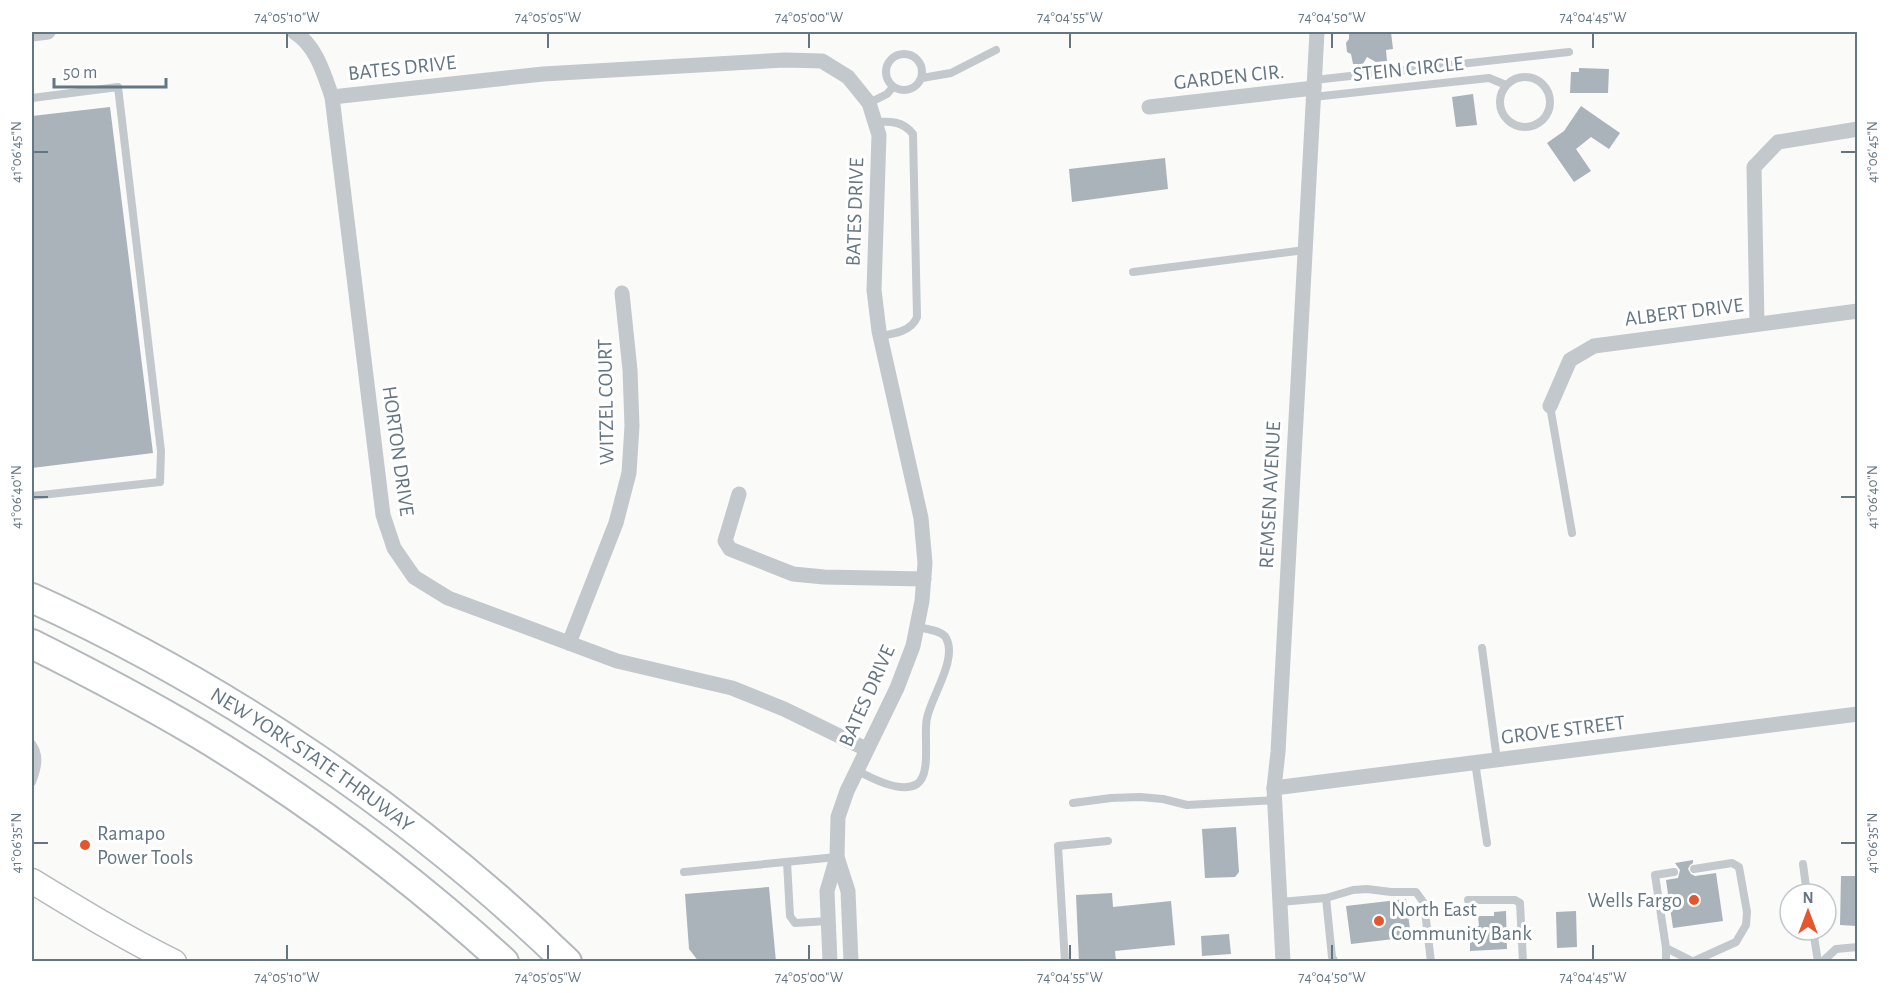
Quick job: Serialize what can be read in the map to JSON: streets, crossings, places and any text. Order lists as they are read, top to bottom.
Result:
{
  "streets": {
    "highway": ["NEW YORK STATE THRUWAY"],
    "street": [
      "BATES DRIVE",
      "GARDEN CIR.",
      "ALBERT DRIVE",
      "WITZEL COURT",
      "HORTON DRIVE",
      "REMSEN AVENUE",
      "GROVE STREET"
    ],
    "lane": ["STEIN CIRCLE"]
  },
  "crossings": [
    ["BATES DRIVE", "HORTON DRIVE"],
    ["STEIN CIRCLE", "GARDEN CIR."],
    ["STEIN CIRCLE", "REMSEN AVENUE"],
    ["GARDEN CIR.", "REMSEN AVENUE"],
    ["WITZEL COURT", "HORTON DRIVE"],
    ["REMSEN AVENUE", "GROVE STREET"]
  ],
  "places": ["Ramapo Power Tools", "Wells Fargo", "North East Community Bank"],
  "scale_bar": "50 m",
  "north": "top",
  "coordinates": [
    "74°05'10\"W",
    "74°05'05\"W",
    "74°05'00\"W",
    "74°04'55\"W",
    "74°04'50\"W",
    "74°04'45\"W",
    "41°06'45\"N",
    "41°06'40\"N",
    "41°06'35\"N"
  ]
}
